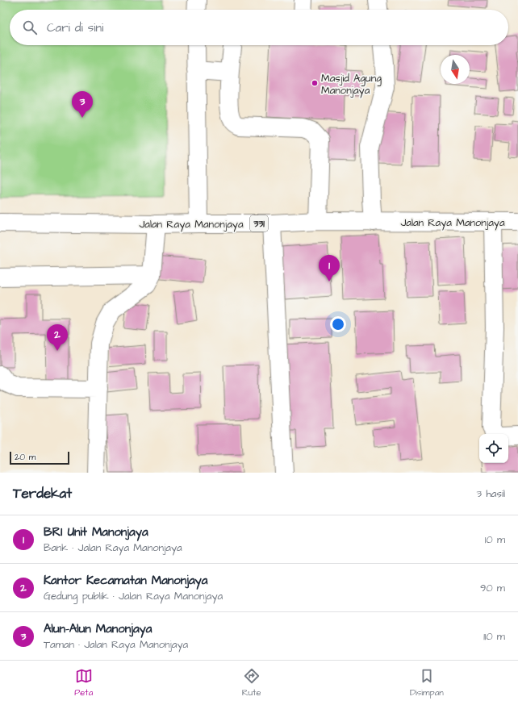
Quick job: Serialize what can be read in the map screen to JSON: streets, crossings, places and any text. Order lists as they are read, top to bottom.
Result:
{
  "streets": {
    "street": ["Jalan Raya Manonjaya", "331"]
  },
  "places": ["Masjid Agung Manonjaya"],
  "scale_bar": "20 m",
  "north": "bottom",
  "page": {
    "search": "Cari di sini",
    "pins": ["3", "1", "2"],
    "scale": "20 m",
    "heading": ["Terdekat", "3 hasil"],
    "list": [
      {
        "mark": "1",
        "name": "BRI Unit Manonjaya",
        "note": "Bank · Jalan Raya Manonjaya",
        "value": "10 m"
      },
      {
        "mark": "2",
        "name": "Kantor Kecamatan Manonjaya",
        "note": "Gedung publik · Jalan Raya Manonjaya",
        "value": "90 m"
      },
      {
        "mark": "3",
        "name": "Alun-Alun Manonjaya",
        "note": "Taman · Jalan Raya Manonjaya",
        "value": "110 m"
      }
    ],
    "nav": ["Peta", "Rute", "Disimpan"]
  }
}
